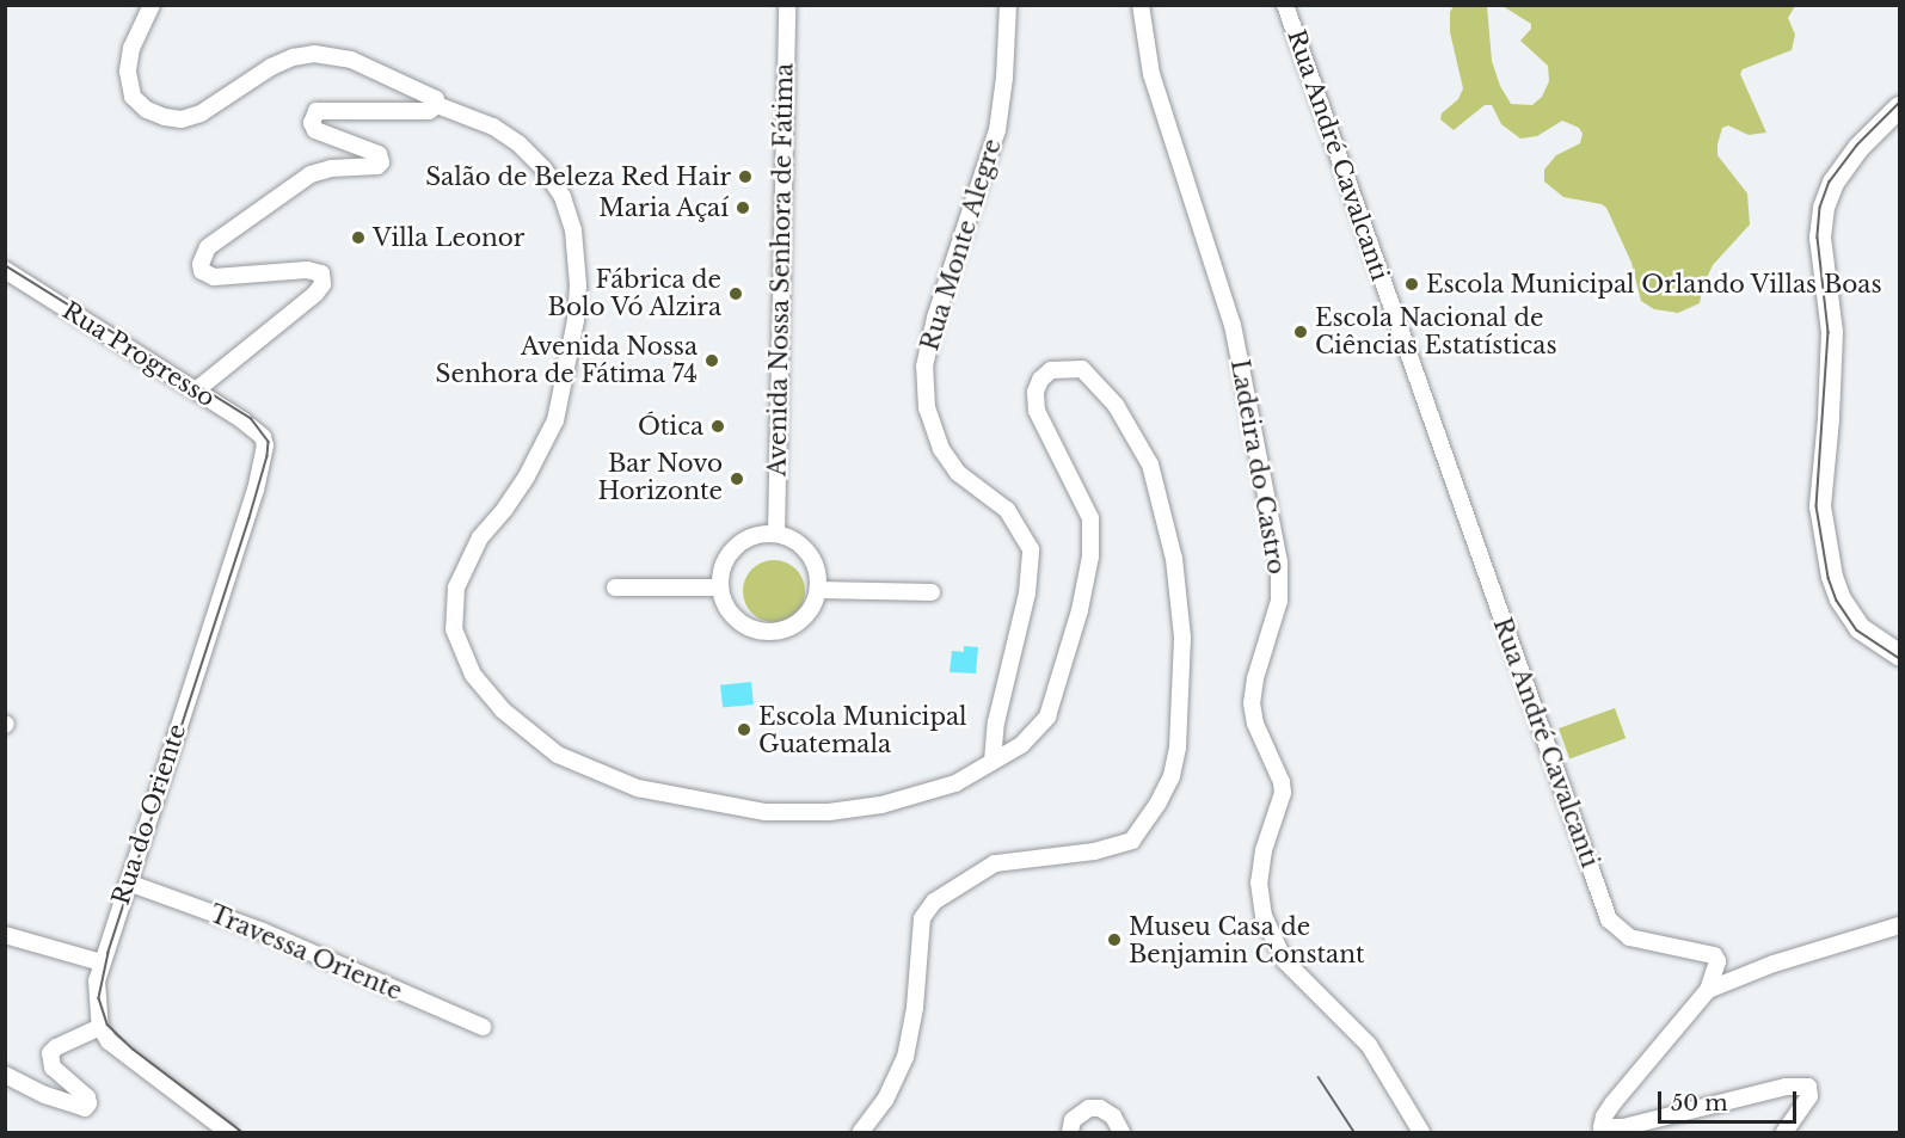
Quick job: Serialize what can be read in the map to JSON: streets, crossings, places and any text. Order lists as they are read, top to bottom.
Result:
{
  "streets": {
    "street": [
      "Rua André Cavalcanti",
      "Rua Monte Alegre",
      "Avenida Nossa Senhora de Fátima",
      "Rua Progresso",
      "Ladeira do Castro",
      "Rua do Oriente",
      "Travessa Oriente"
    ]
  },
  "crossings": [
    ["Rua Progresso", "Rua do Oriente"],
    ["Rua do Oriente", "Travessa Oriente"]
  ],
  "places": [
    "Salão de Beleza Red Hair",
    "Maria Açaí",
    "Villa Leonor",
    "Escola Municipal Orlando Villas Boas",
    "Fábrica de Bolo Vó Alzira",
    "Escola Nacional de Ciências Estatísticas",
    "Avenida Nossa Senhora de Fátima 74",
    "Ótica",
    "Bar Novo Horizonte",
    "Escola Municipal Guatemala",
    "Museu Casa de Benjamin Constant"
  ],
  "scale_bar": "50 m"
}
